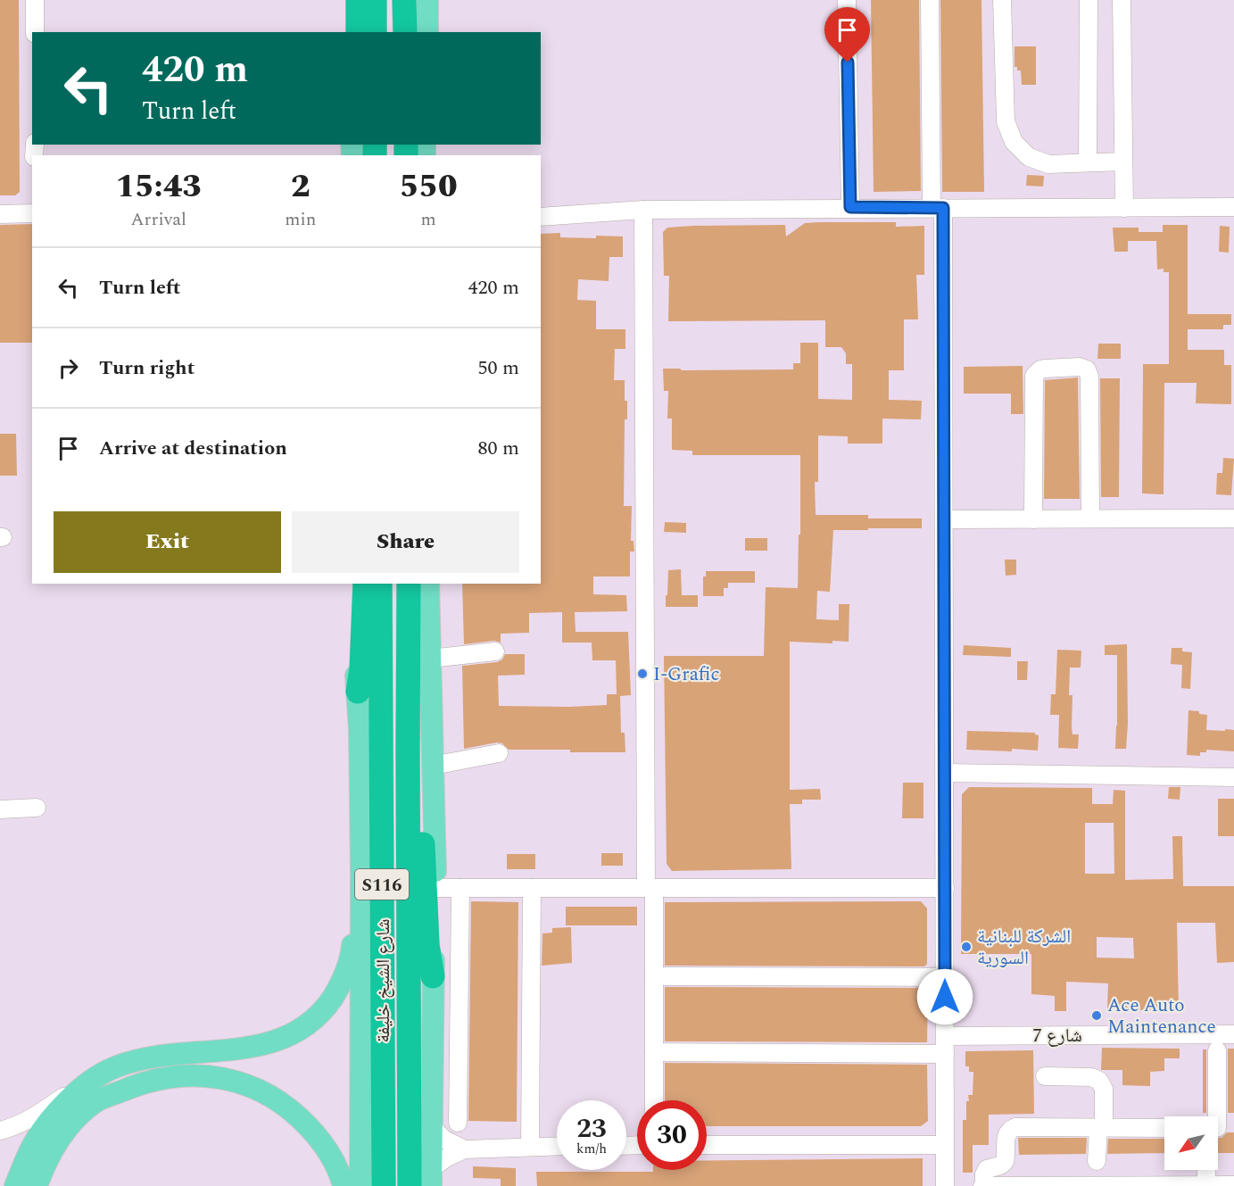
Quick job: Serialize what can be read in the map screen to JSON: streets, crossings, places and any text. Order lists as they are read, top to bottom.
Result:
{
  "streets": {
    "highway": ["S116", "شارع الشيخ خليفة"],
    "street": ["شارع 7"]
  },
  "places": ["I-Grafic", "الشركة للبنانية السورية", "Ace Auto Maintenance"],
  "north": "bottom left",
  "page": {
    "turn": ["420 m", "Turn left"],
    "eta": [
      "15:43",
      "Arrival",
      "2",
      "min",
      "550",
      "m"
    ],
    "list": [
      {
        "name": "Turn left",
        "value": "420 m"
      },
      {
        "name": "Turn right",
        "value": "50 m"
      },
      {
        "name": "Arrive at destination",
        "value": "80 m"
      }
    ],
    "buttons": ["Exit", "Share"],
    "speed": "23 km/h",
    "limit": "30"
  }
}
